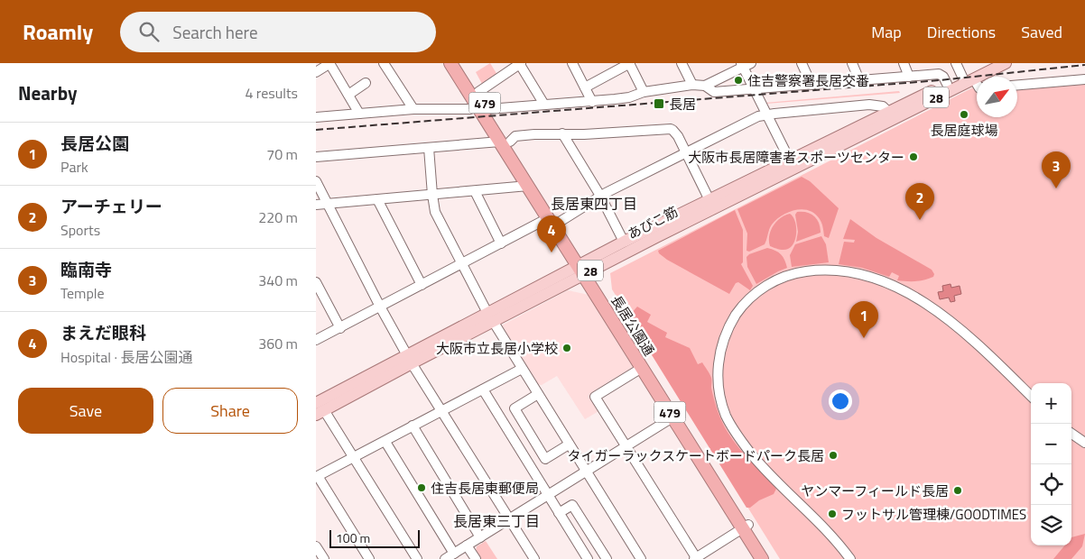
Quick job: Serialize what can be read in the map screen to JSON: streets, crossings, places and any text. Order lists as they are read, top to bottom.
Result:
{
  "streets": {
    "highway": ["479", "長居公園通"],
    "main road": ["28", "あびこ筋"]
  },
  "crossings": [
    ["あびこ筋", "長居公園通"]
  ],
  "districts": ["長居東四丁目", "長居東三丁目"],
  "places": {
    "other": [
      "住吉警察署長居交番",
      "長居庭球場",
      "大阪市長居障害者スポーツセンター",
      "大阪市立長居小学校",
      "タイガーラックスケートボードパーク長居",
      "住吉長居東郵便局",
      "ヤンマーフィールド長居",
      "フットサル管理棟/GOODTIMES"
    ],
    "transit": ["長居"]
  },
  "scale_bar": "100 m",
  "north": "top right",
  "page": {
    "header": "Roamly",
    "search": "Search here",
    "nav": ["Map", "Directions", "Saved"],
    "heading": ["Nearby", "4 results"],
    "list": [
      {
        "mark": "1",
        "name": "長居公園",
        "note": "Park",
        "value": "70 m"
      },
      {
        "mark": "2",
        "name": "アーチェリー",
        "note": "Sports",
        "value": "220 m"
      },
      {
        "mark": "3",
        "name": "臨南寺",
        "note": "Temple",
        "value": "340 m"
      },
      {
        "mark": "4",
        "name": "まえだ眼科",
        "note": "Hospital · 長居公園通",
        "value": "360 m"
      }
    ],
    "pins": [
      "3",
      "2",
      "4",
      "1"
    ],
    "buttons": ["Save", "Share"],
    "map_buttons": ["+", "−"],
    "scale": "100 m"
  }
}
